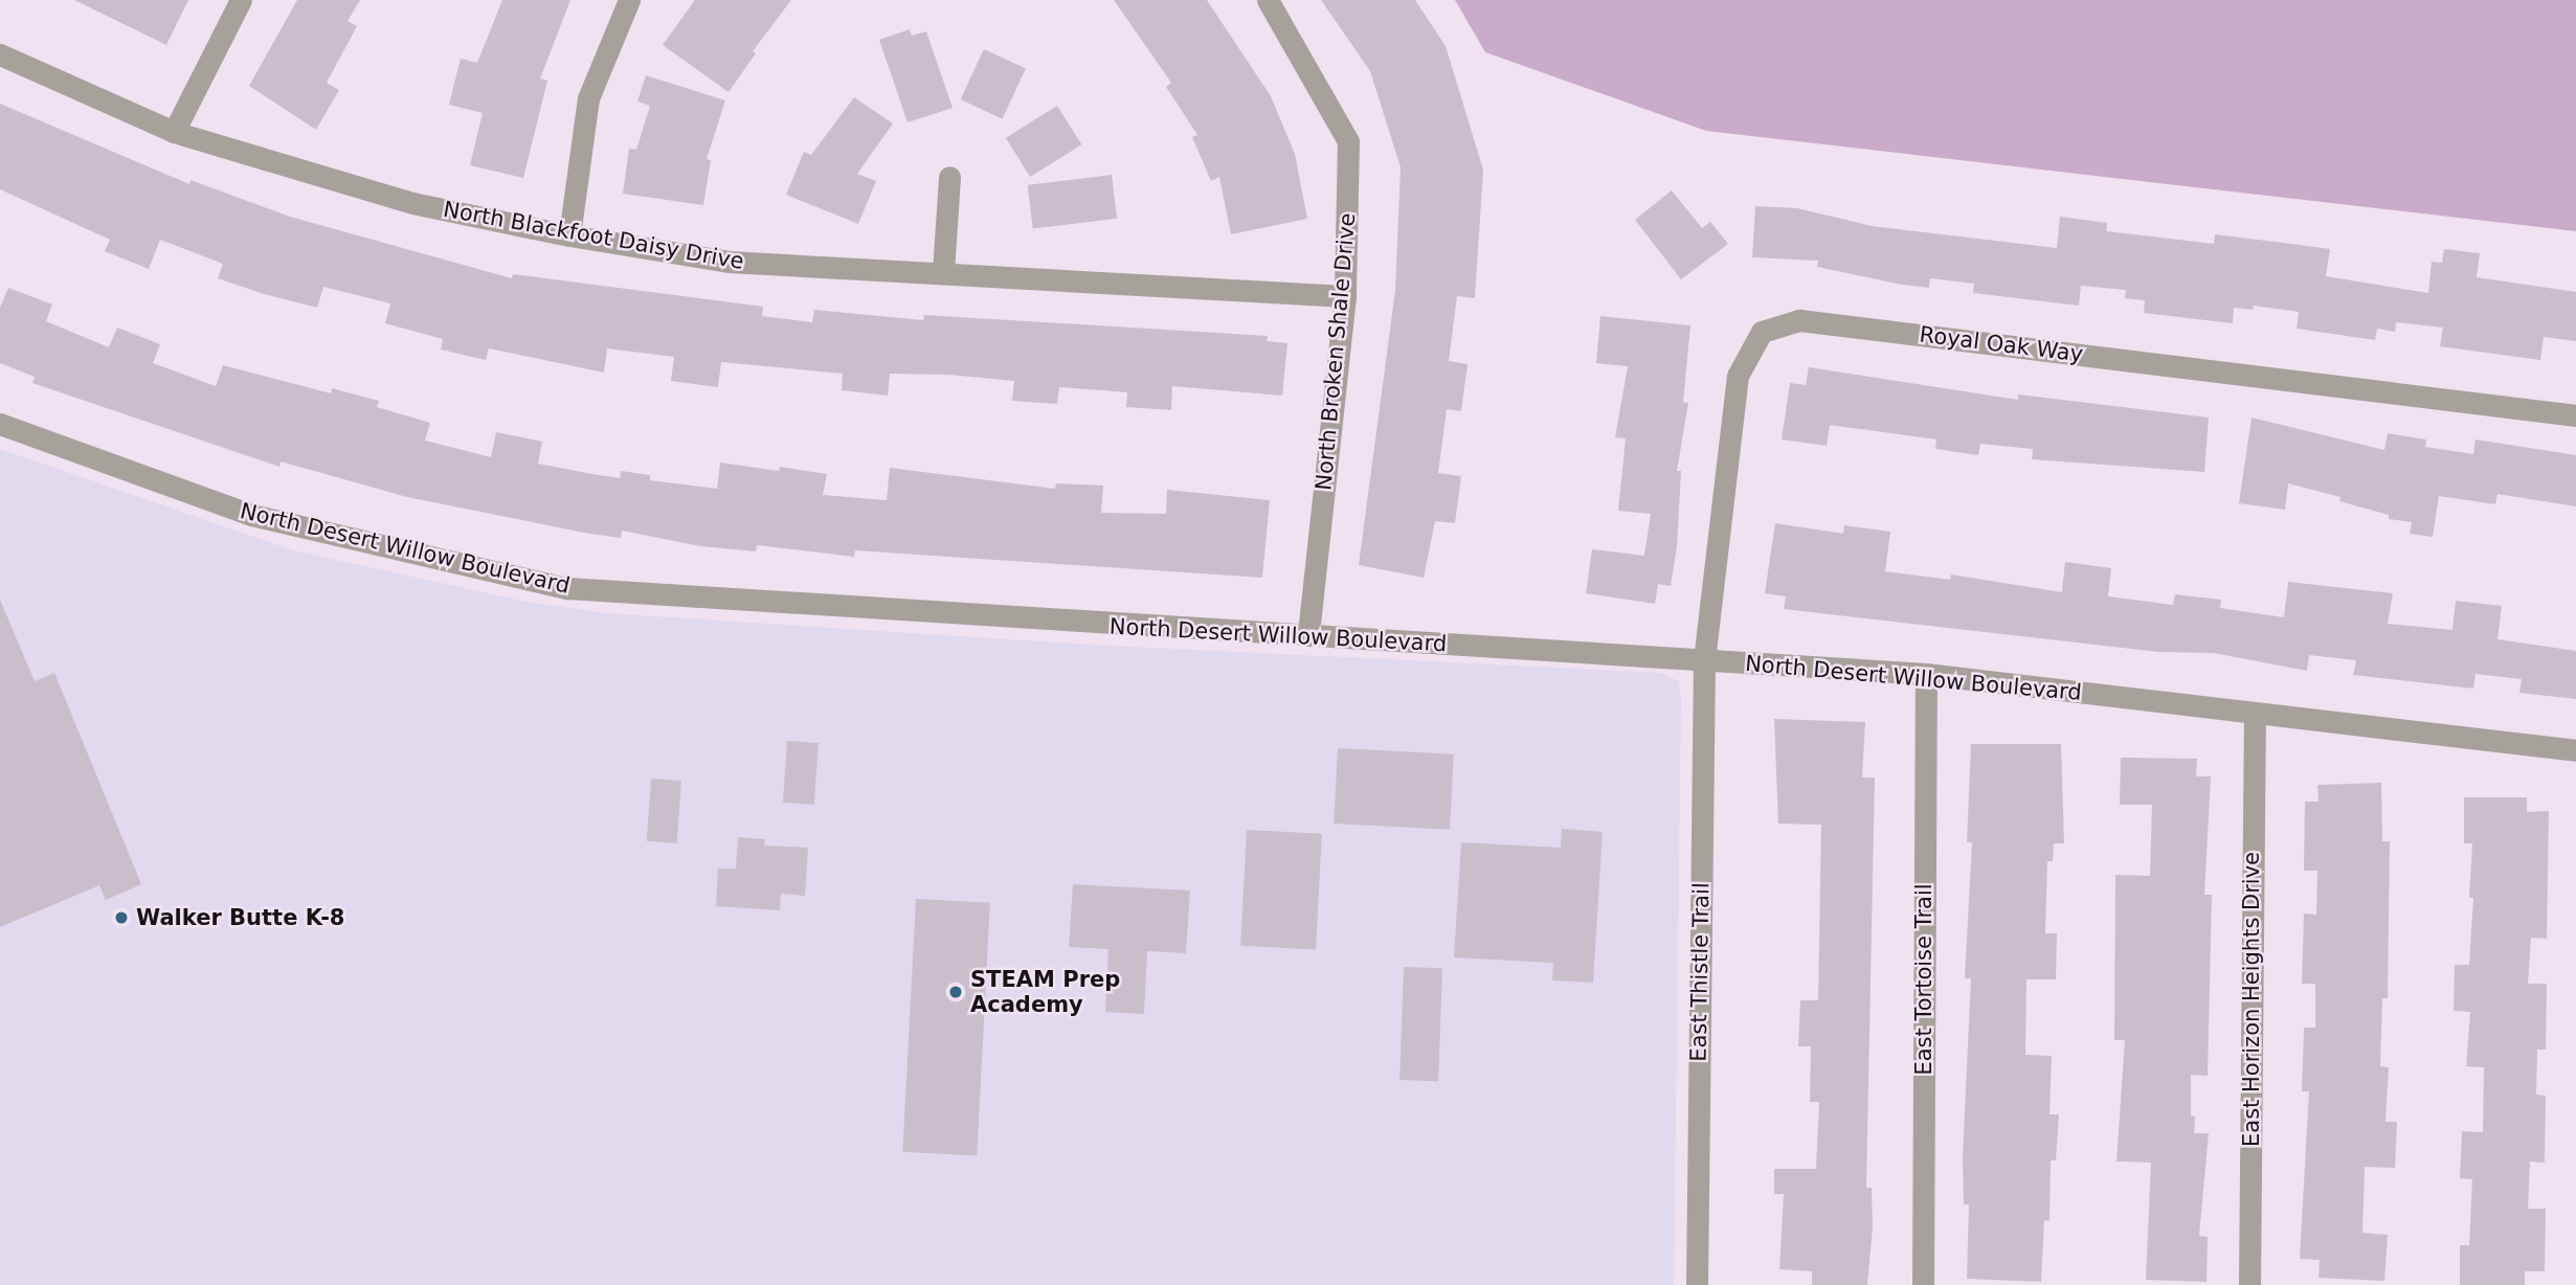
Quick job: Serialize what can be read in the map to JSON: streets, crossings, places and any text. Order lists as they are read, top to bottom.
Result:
{
  "streets": {
    "street": [
      "North Blackfoot Daisy Drive",
      "Royal Oak Way",
      "North Broken Shale Drive",
      "North Desert Willow Boulevard",
      "East Thistle Trail",
      "East Tortoise Trail",
      "East Horizon Heights Drive"
    ]
  },
  "crossings": [
    ["North Blackfoot Daisy Drive", "North Broken Shale Drive"],
    ["Royal Oak Way", "North Desert Willow Boulevard"],
    ["Royal Oak Way", "East Thistle Trail"],
    ["North Broken Shale Drive", "North Desert Willow Boulevard"],
    ["North Desert Willow Boulevard", "East Thistle Trail"],
    ["North Desert Willow Boulevard", "East Tortoise Trail"],
    ["North Desert Willow Boulevard", "East Horizon Heights Drive"]
  ],
  "places": ["Walker Butte K-8", "STEAM Prep Academy"]
}
